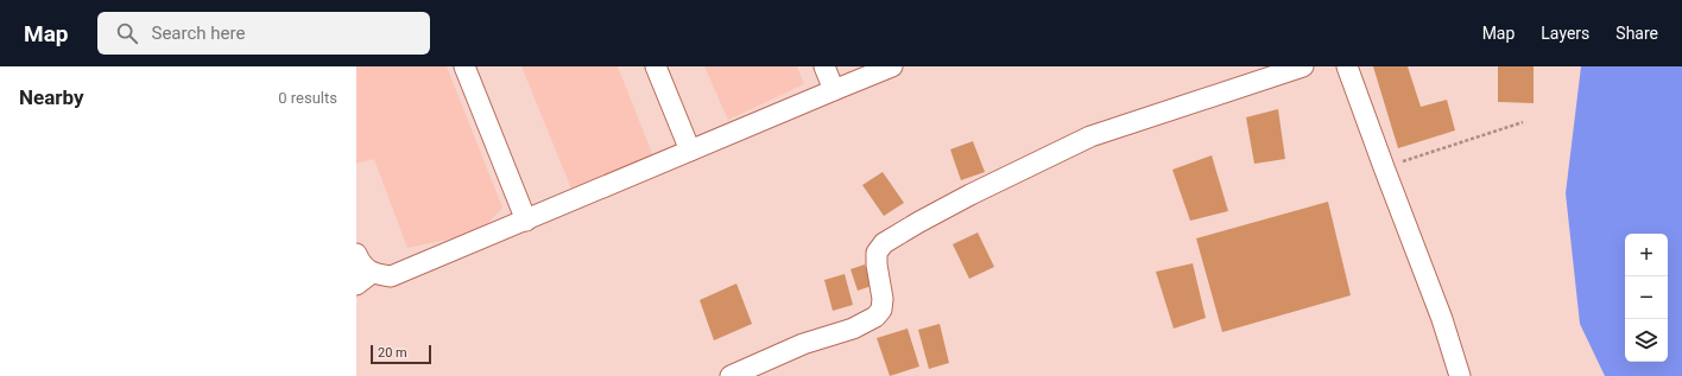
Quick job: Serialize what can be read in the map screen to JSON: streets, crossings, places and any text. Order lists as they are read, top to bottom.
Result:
{
  "scale_bar": "20 m",
  "page": {
    "header": "Map",
    "search": "Search here",
    "nav": ["Map", "Layers", "Share"],
    "heading": ["Nearby", "0 results"],
    "map_buttons": ["+", "−"],
    "scale": "20 m"
  }
}
